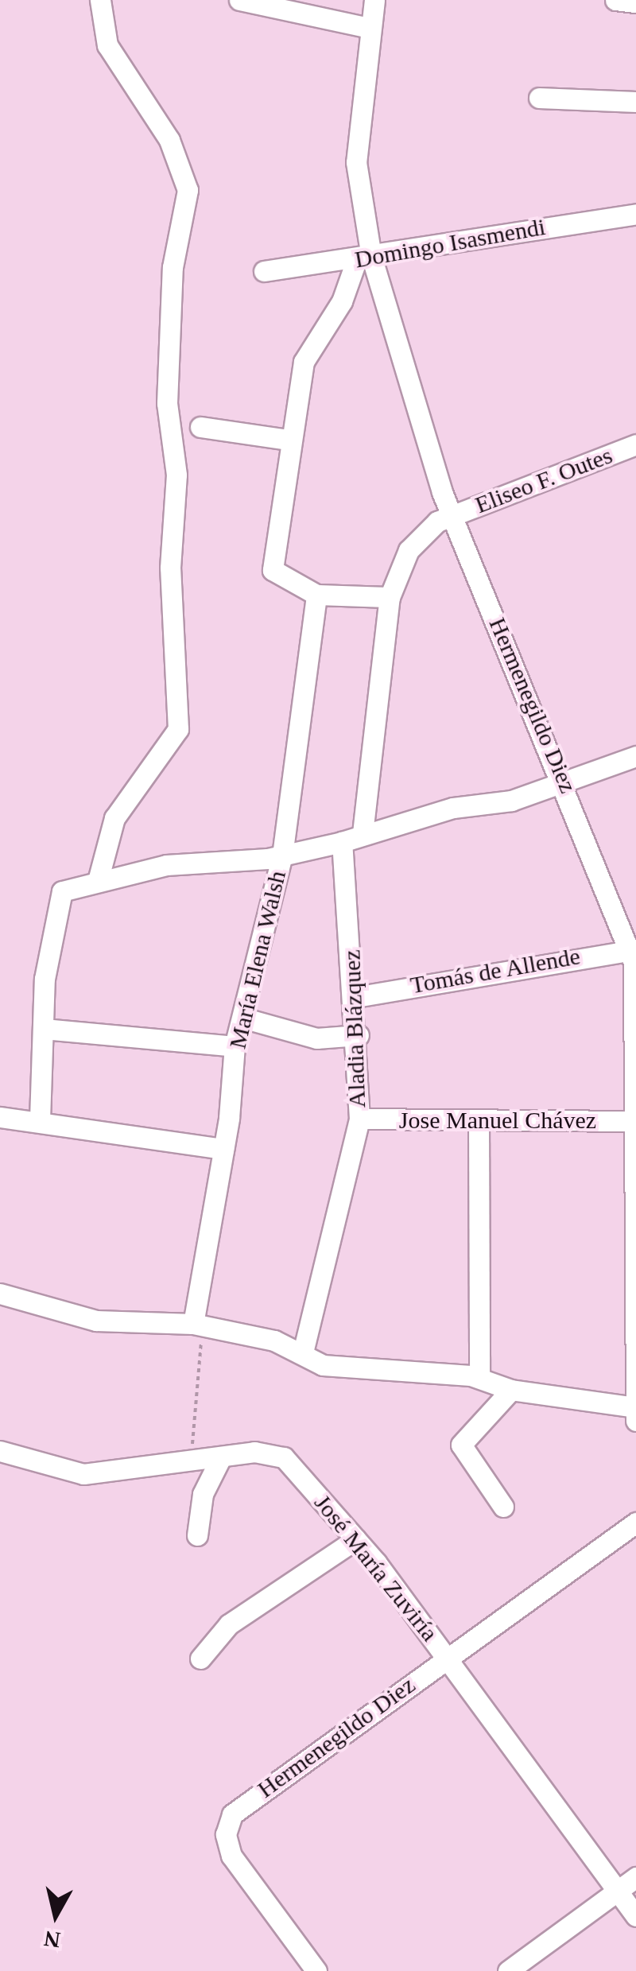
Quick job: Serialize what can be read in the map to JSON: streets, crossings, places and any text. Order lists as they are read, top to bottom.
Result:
{
  "streets": {
    "street": [
      "Domingo Isasmendi",
      "Eliseo F. Outes",
      "Hermenegildo Diez",
      "María Elena Walsh",
      "Tomás de Allende",
      "Aladia Blázquez",
      "Jose Manuel Chávez",
      "José María Zuviría"
    ]
  },
  "crossings": [
    ["Domingo Isasmendi", "Hermenegildo Diez"],
    ["Eliseo F. Outes", "Hermenegildo Diez"],
    ["Hermenegildo Diez", "Tomás de Allende"],
    ["Hermenegildo Diez", "Jose Manuel Chávez"],
    ["Hermenegildo Diez", "José María Zuviría"],
    ["Tomás de Allende", "Aladia Blázquez"],
    ["Aladia Blázquez", "Jose Manuel Chávez"]
  ],
  "north": "bottom"
}
